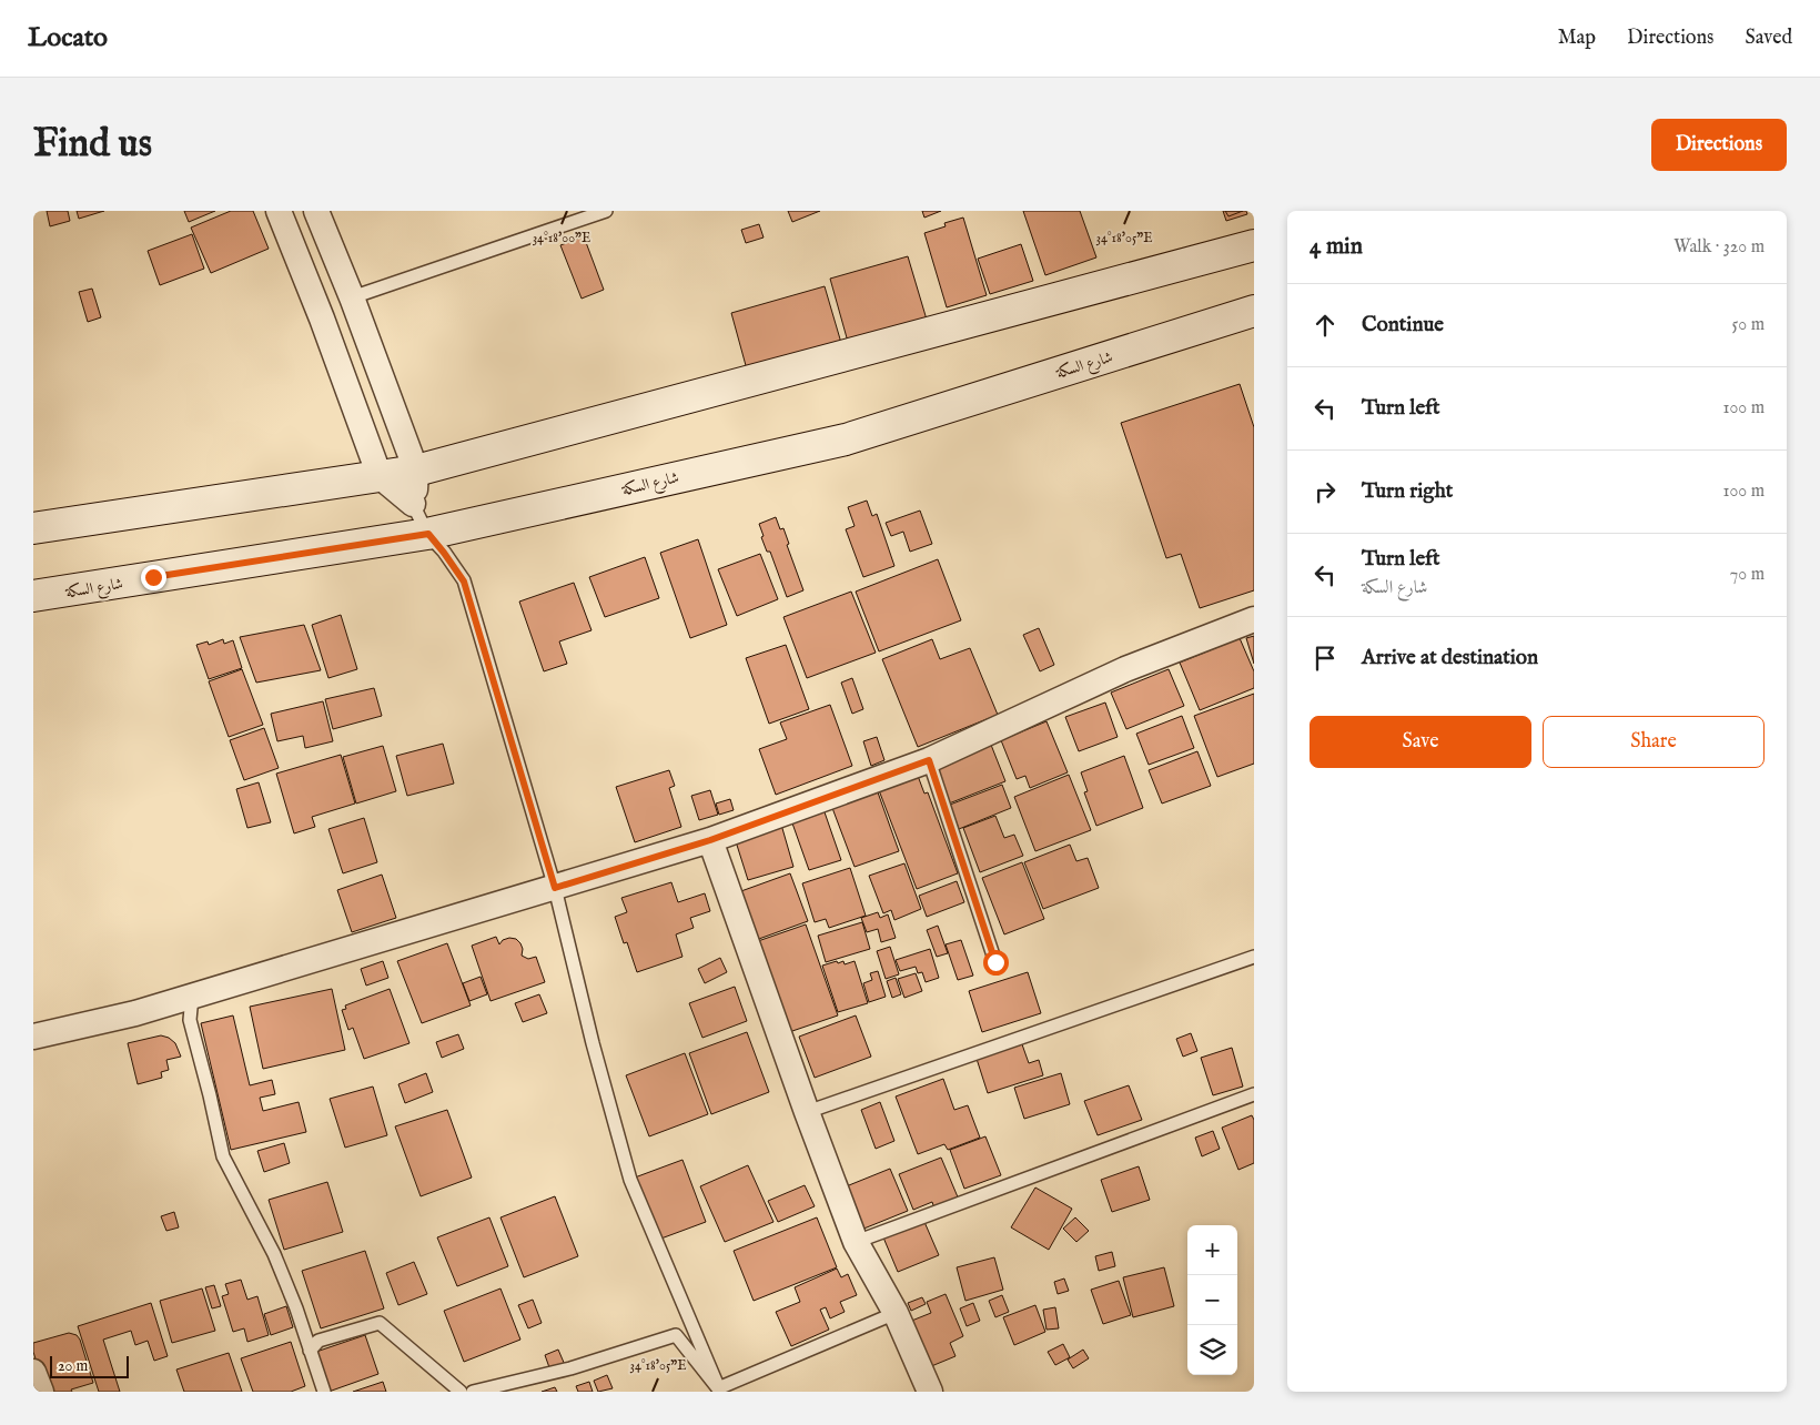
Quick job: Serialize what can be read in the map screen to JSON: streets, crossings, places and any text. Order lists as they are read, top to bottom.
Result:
{
  "streets": {
    "main road": ["شارع السكة"]
  },
  "scale_bar": "20 m",
  "page": {
    "header": "Locato",
    "nav": ["Map", "Directions", "Saved"],
    "buttons": [
      "Directions",
      ["Save", "Share"]
    ],
    "title": "Find us",
    "heading": ["4 min", "Walk · 320 m"],
    "list": [
      ["Continue", "50 m"],
      ["Turn left", "100 m"],
      ["Turn right", "100 m"],
      ["Turn left", "شارع السكة", "70 m"],
      "Arrive at destination"
    ],
    "map_buttons": ["+", "−"],
    "scale": "20 m"
  },
  "coordinates": ["34°18'00\"E", "34°18'05\"E"]
}
